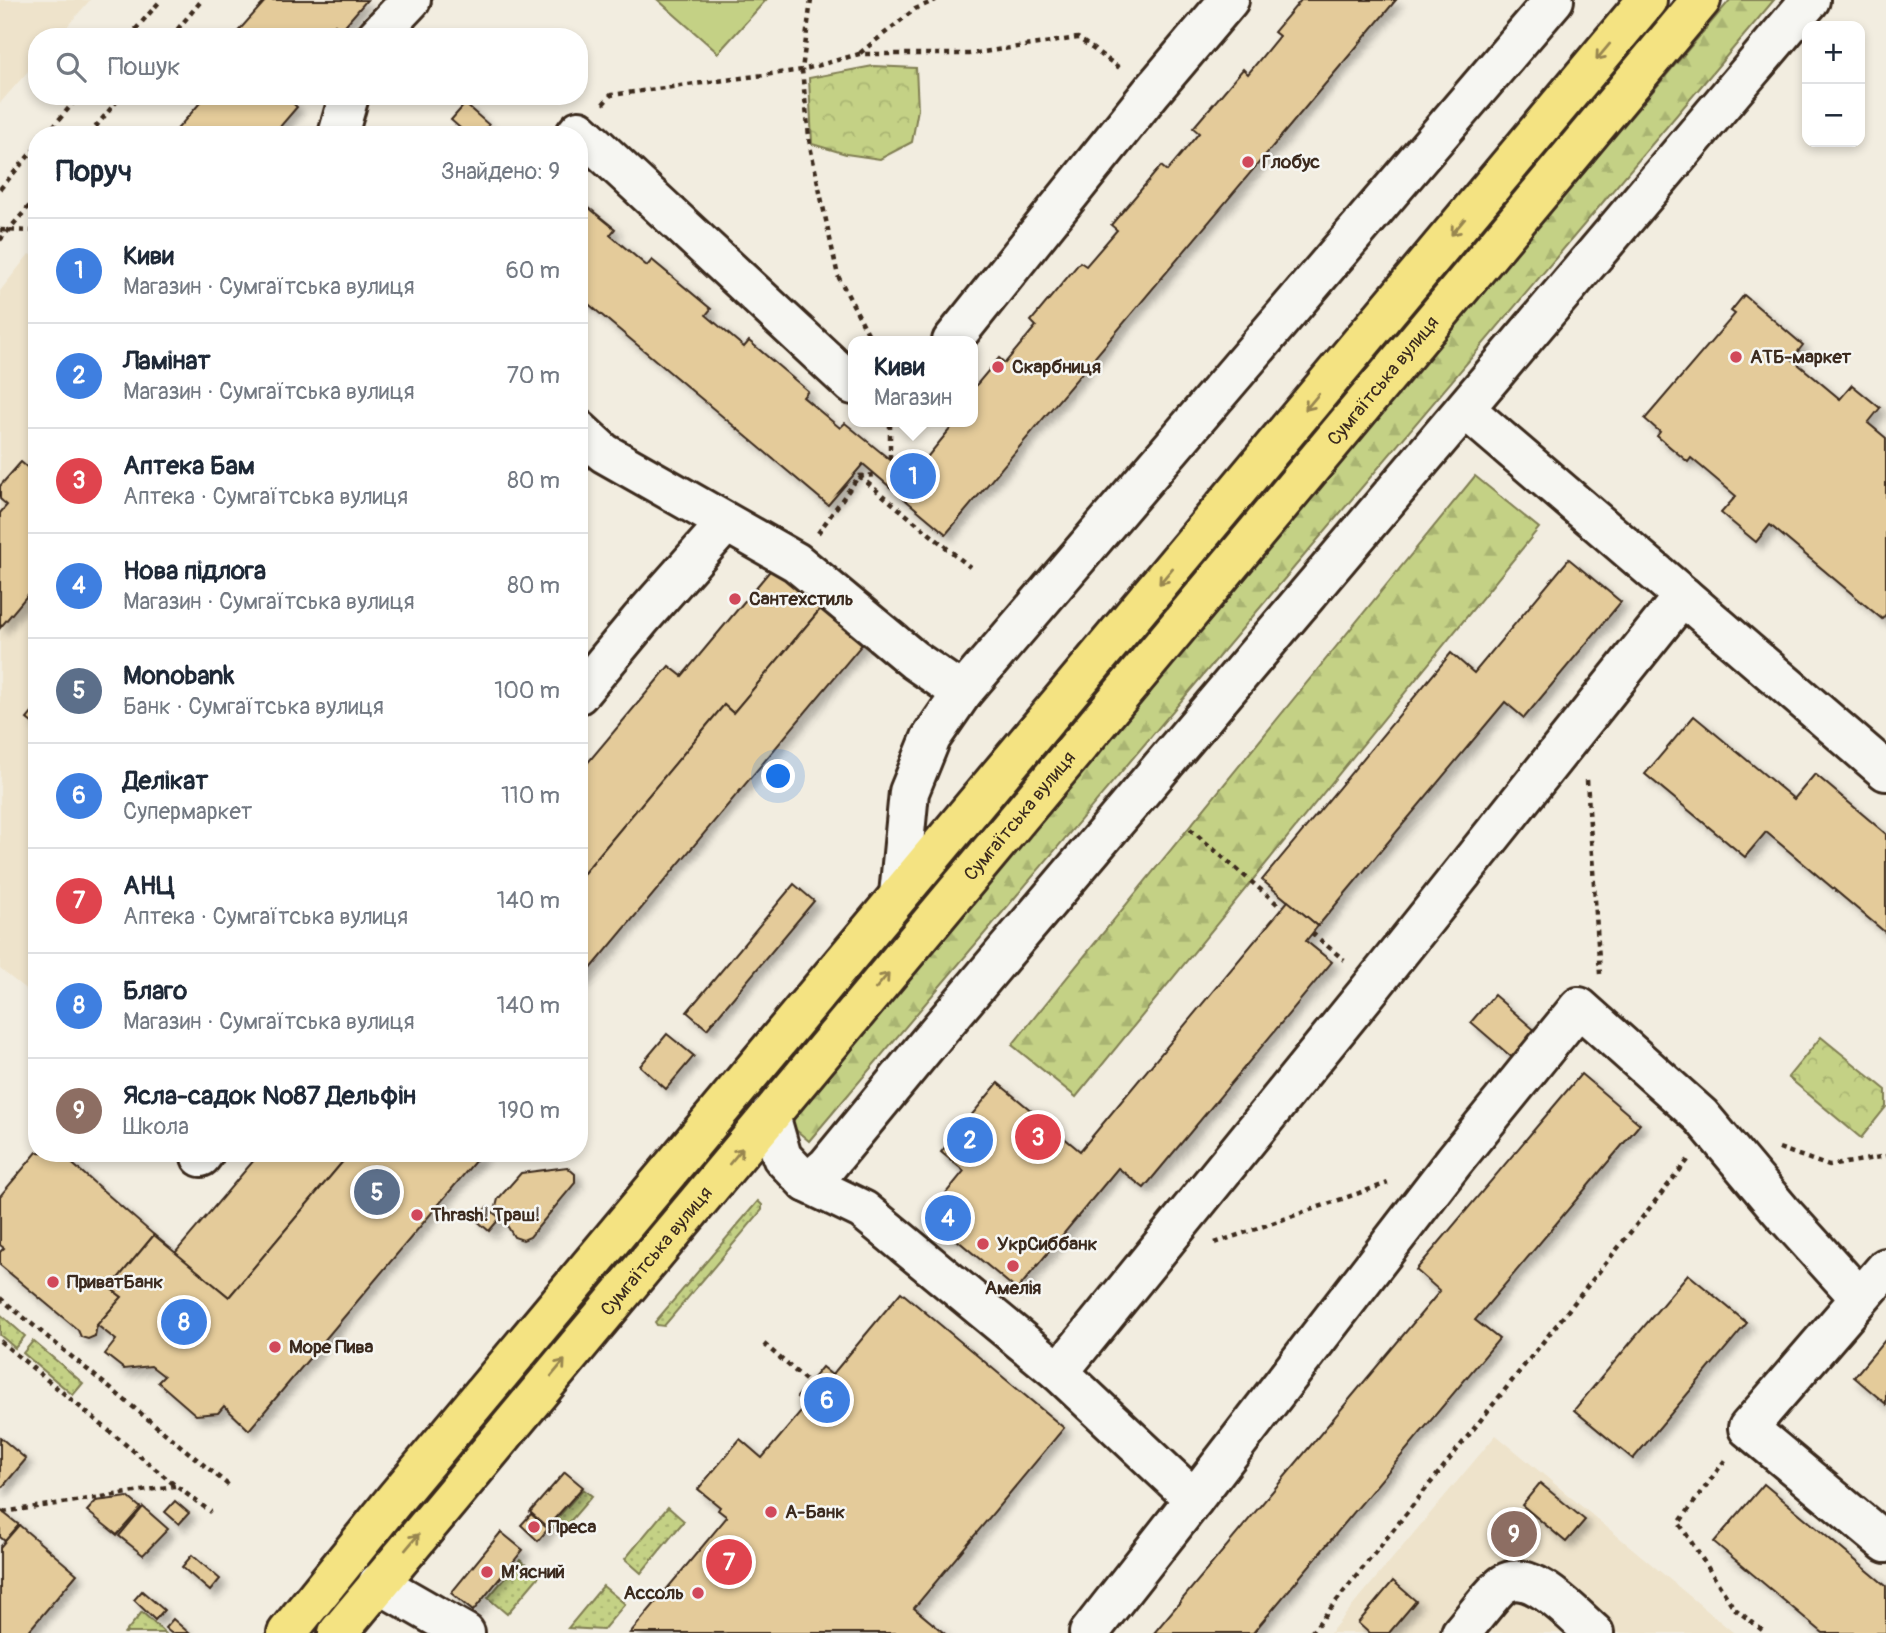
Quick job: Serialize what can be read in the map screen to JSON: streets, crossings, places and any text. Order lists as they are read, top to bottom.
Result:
{
  "streets": {
    "main road": ["Сумгаїтська вулиця"]
  },
  "places": [
    "Глобус",
    "АТБ-маркет",
    "Скарбниця",
    "Сантехстиль",
    "Thrash! Траш!",
    "УкрСиббанк",
    "Амелія",
    "ПриватБанк",
    "Море Пива",
    "А-Банк",
    "Преса",
    "М’ясний",
    "Ассоль"
  ],
  "page": {
    "map_buttons": ["+", "−"],
    "search": "Пошук",
    "heading": ["Поруч", "Знайдено: 9"],
    "list": [
      {
        "mark": "1",
        "name": "Киви",
        "note": "Магазин · Сумгаїтська вулиця",
        "value": "60 m"
      },
      {
        "mark": "2",
        "name": "Ламінат",
        "note": "Магазин · Сумгаїтська вулиця",
        "value": "70 m"
      },
      {
        "mark": "3",
        "name": "Аптека Бам",
        "note": "Аптека · Сумгаїтська вулиця",
        "value": "80 m"
      },
      {
        "mark": "4",
        "name": "Нова підлога",
        "note": "Магазин · Сумгаїтська вулиця",
        "value": "80 m"
      },
      {
        "mark": "5",
        "name": "Monobank",
        "note": "Банк · Сумгаїтська вулиця",
        "value": "100 m"
      },
      {
        "mark": "6",
        "name": "Делікат",
        "note": "Супермаркет",
        "value": "110 m"
      },
      {
        "mark": "7",
        "name": "АНЦ",
        "note": "Аптека · Сумгаїтська вулиця",
        "value": "140 m"
      },
      {
        "mark": "8",
        "name": "Благо",
        "note": "Магазин · Сумгаїтська вулиця",
        "value": "140 m"
      },
      {
        "mark": "9",
        "name": "Ясла-садок №87 Дельфін",
        "note": "Школа",
        "value": "190 m"
      }
    ],
    "popup": ["Киви", "Магазин"],
    "pins": [
      "1",
      "3",
      "2",
      "5",
      "4",
      "8",
      "6",
      "9",
      "7"
    ]
  }
}
